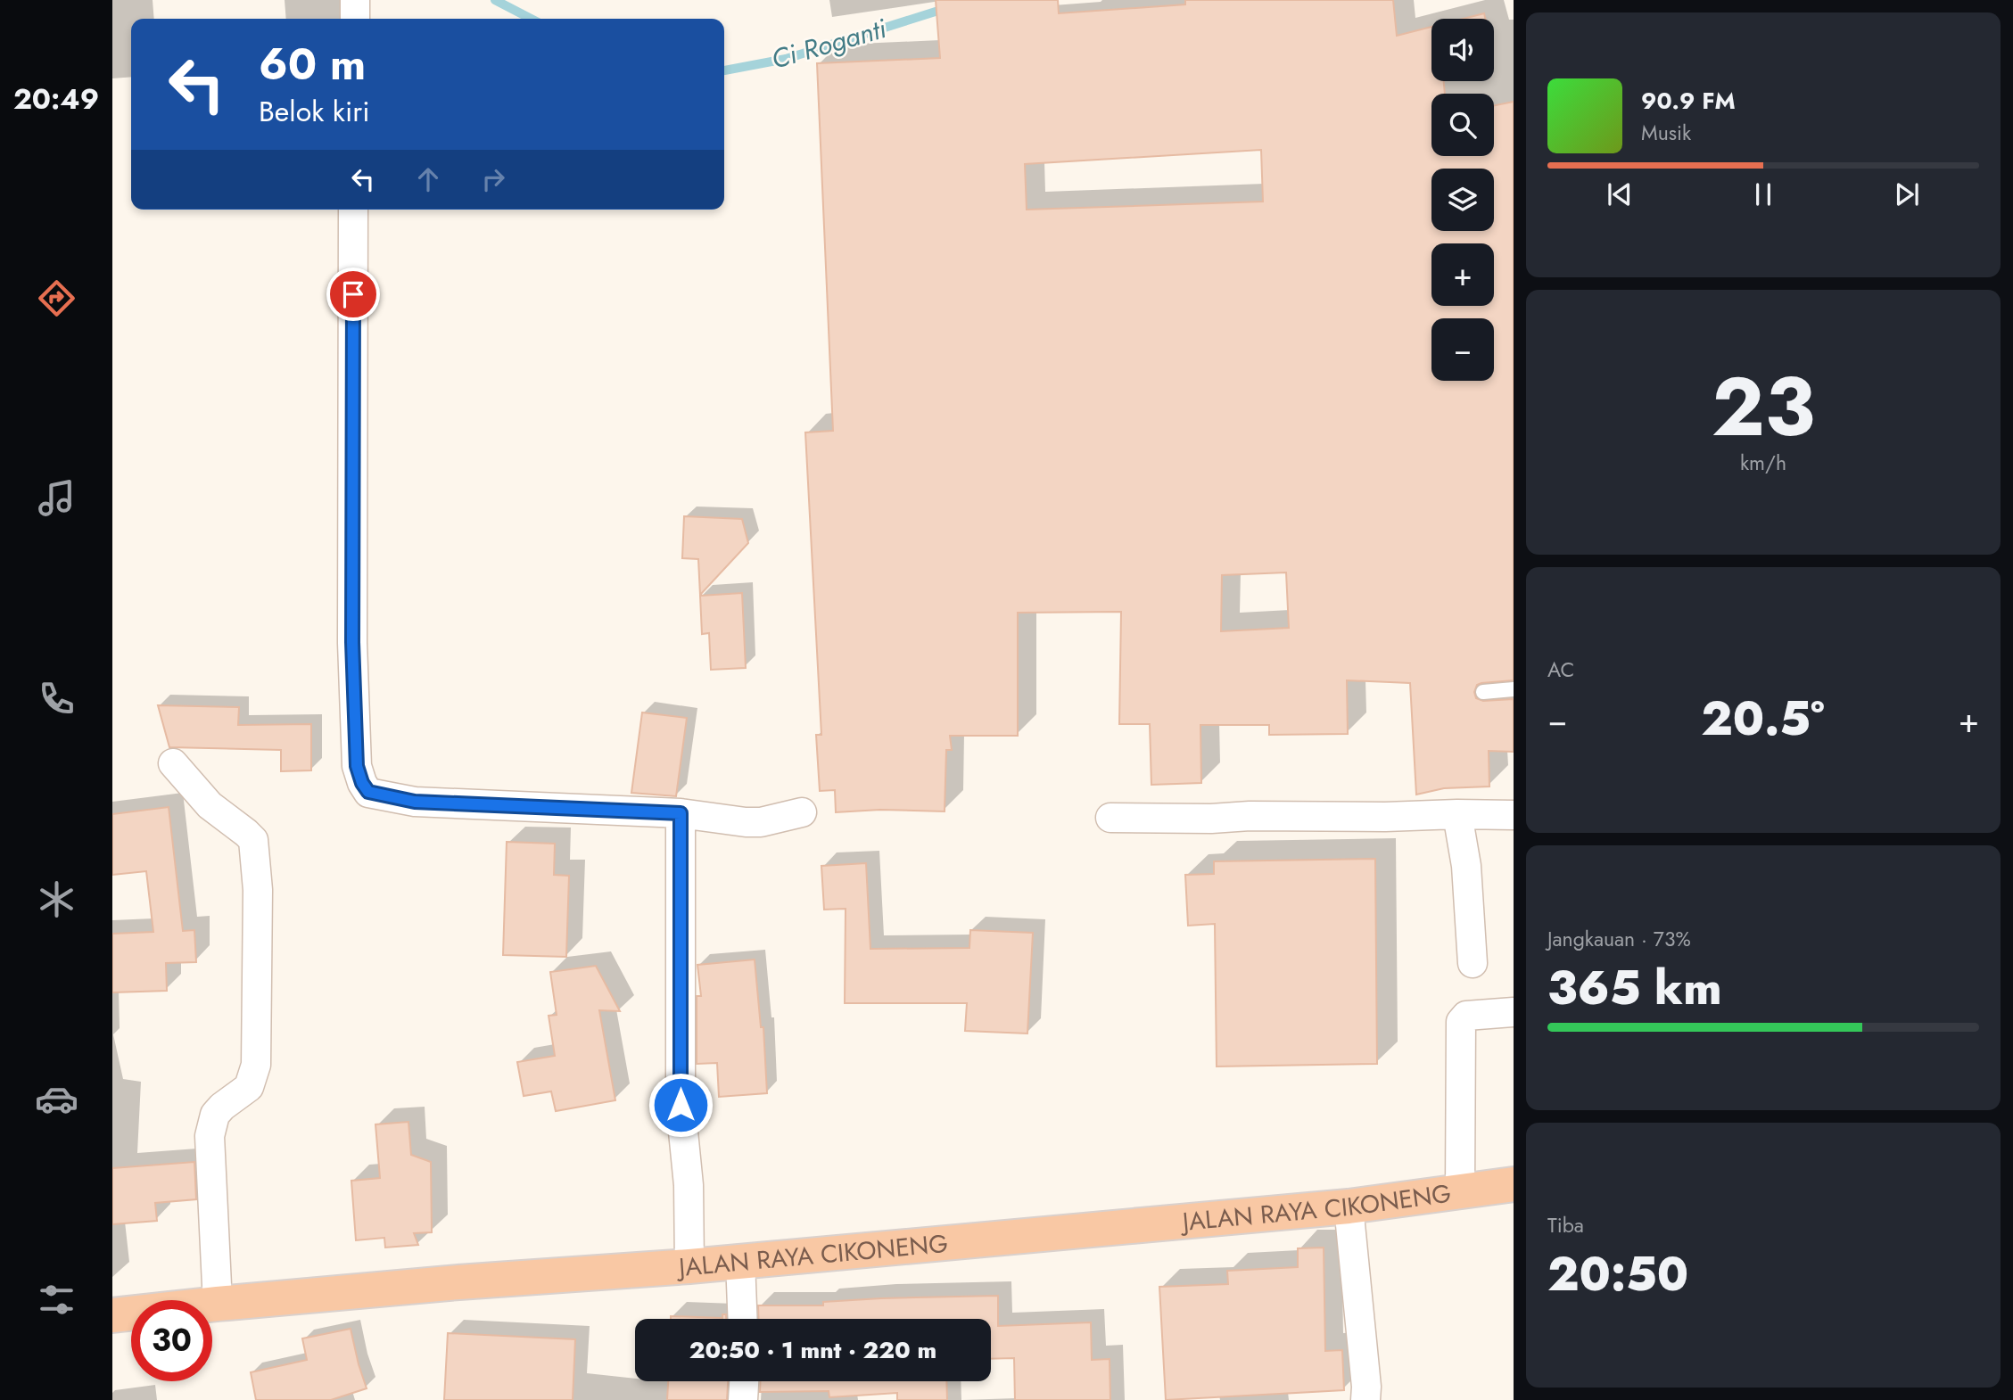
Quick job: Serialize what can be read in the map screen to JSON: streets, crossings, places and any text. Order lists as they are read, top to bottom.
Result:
{
  "streets": {
    "highway": ["JALAN RAYA CIKONENG"]
  },
  "water": ["Ci Roganti"],
  "page": {
    "tabs": "20:49",
    "map_buttons": ["+", "−"],
    "turn": ["60 m", "Belok kiri"],
    "song": ["90.9 FM", "Musik"],
    "tile": [
      ["23", "km/h"],
      "AC",
      ["Jangkauan · 73%", "365 km"],
      ["Tiba", "20:50"]
    ],
    "heat": ["−", "20.5°", "+"],
    "limit": "30",
    "trip": "20:50 · 1 mnt · 220 m"
  }
}
